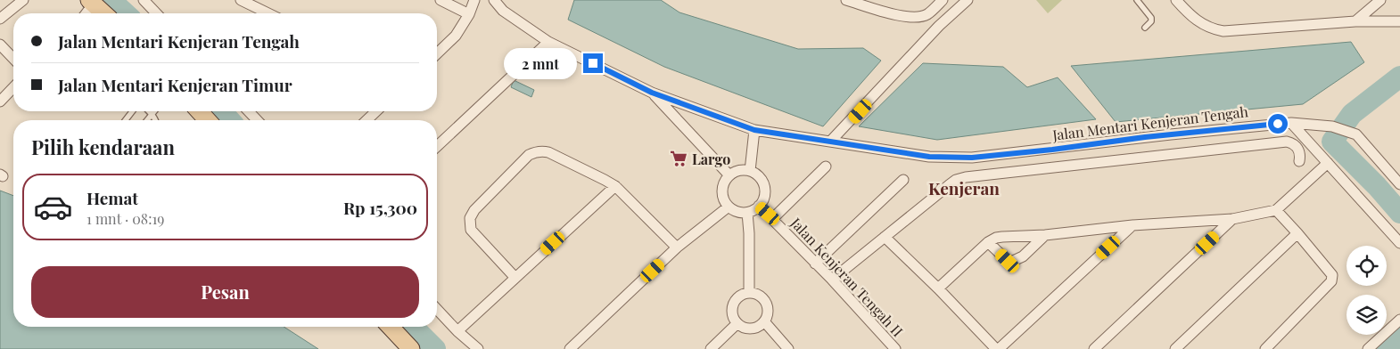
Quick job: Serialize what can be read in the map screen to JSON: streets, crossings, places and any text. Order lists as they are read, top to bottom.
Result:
{
  "streets": {
    "street": ["Jalan Mentari Kenjeran Tengah", "Jalan Kenjeran Tengah II"]
  },
  "districts": ["Kenjeran"],
  "places": {
    "supermarket": ["Largo"]
  },
  "page": {
    "banner": ["Jalan Mentari Kenjeran Tengah", "Jalan Mentari Kenjeran Timur"],
    "bubble": "2 mnt",
    "heading": "Pilih kendaraan",
    "list": [
      {
        "name": "Hemat",
        "note": "1 mnt · 08:19",
        "value": "Rp 15,300"
      }
    ],
    "buttons": "Pesan"
  }
}
